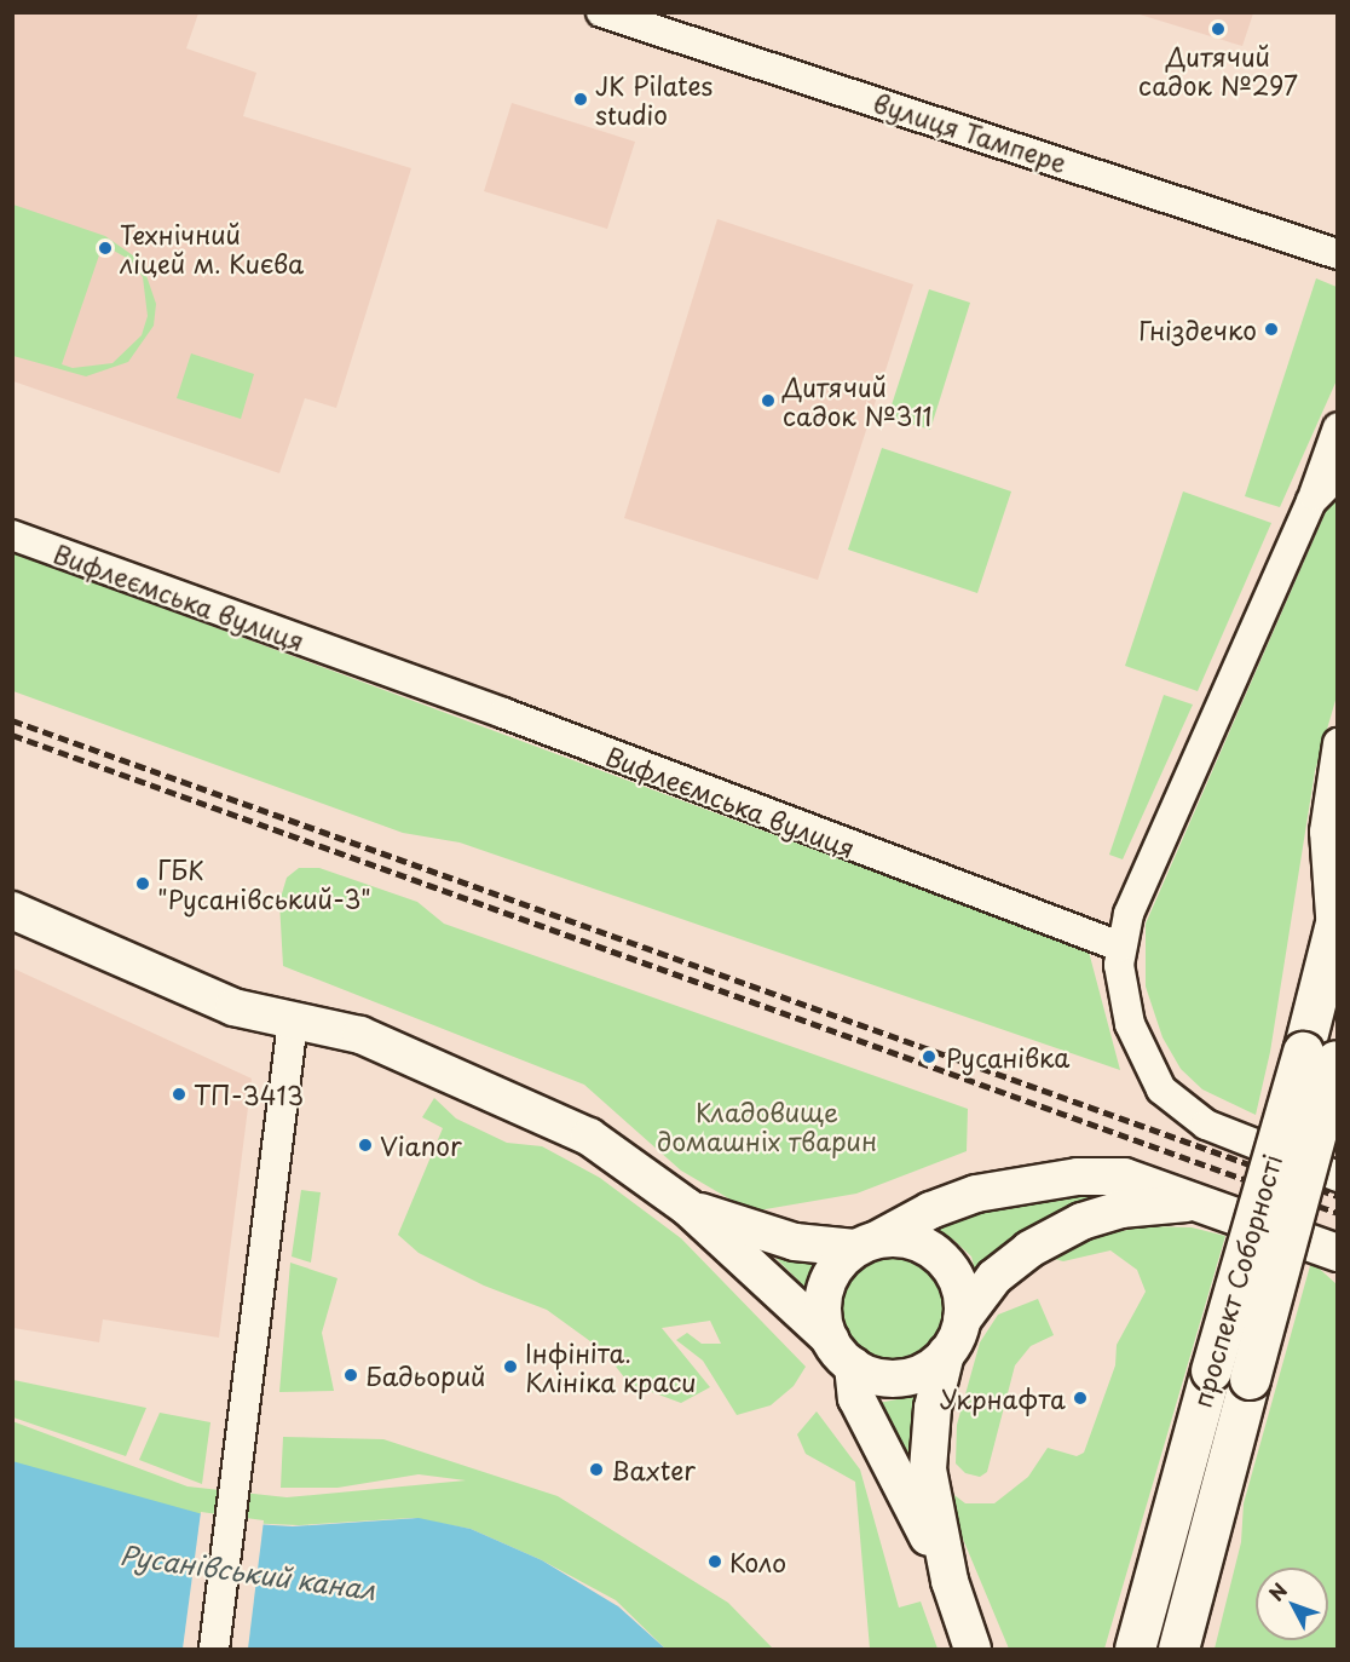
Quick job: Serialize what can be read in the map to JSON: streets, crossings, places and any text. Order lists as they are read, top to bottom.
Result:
{
  "streets": {
    "highway": ["проспект Соборності"],
    "street": ["вулиця Тампере", "Вифлеємська вулиця"]
  },
  "water": ["Русанівський канал"],
  "parks": ["Кладовище домашніх тварин"],
  "places": [
    "Дитячий садок №297",
    "JK Pilates studio",
    "Технічний ліцей м. Києва",
    "Гніздечко",
    "Дитячий садок №311",
    "ГБК \"Русанівський-3\"",
    "Русанівка",
    "ТП-3413",
    "Vianor",
    "Інфініта. Клініка краси",
    "Бадьорий",
    "Укрнафта",
    "Baxter",
    "Коло"
  ],
  "north": "top left"
}
